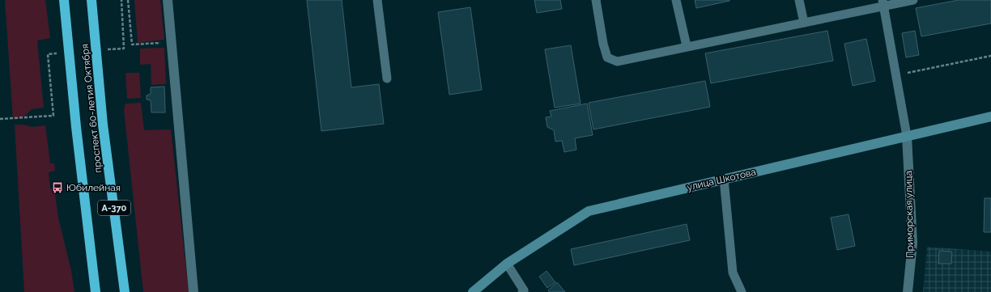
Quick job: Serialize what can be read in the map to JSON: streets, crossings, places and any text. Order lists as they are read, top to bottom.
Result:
{
  "streets": {
    "highway": ["проспект 60-летия Октября", "А-370"],
    "street": ["улица Шкотова", "Приморская улица"]
  },
  "crossings": [
    ["улица Шкотова", "Приморская улица"]
  ],
  "places": {
    "bus stop": ["Юбилейная"]
  }
}
